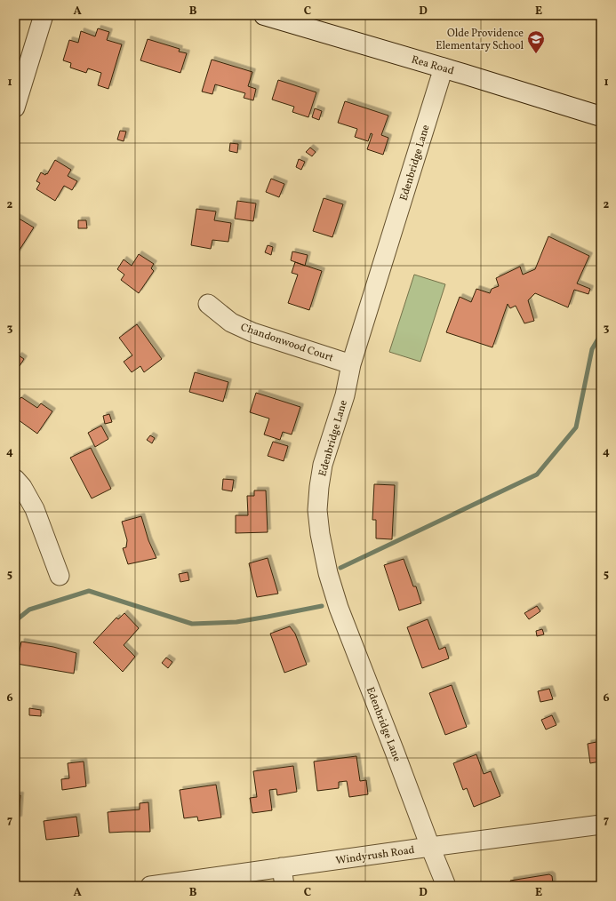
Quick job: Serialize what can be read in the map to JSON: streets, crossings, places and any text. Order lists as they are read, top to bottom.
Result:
{
  "streets": {
    "main road": ["Rea Road"],
    "street": ["Edenbridge Lane", "Chandonwood Court", "Windyrush Road"]
  },
  "crossings": [
    ["Rea Road", "Edenbridge Lane"],
    ["Edenbridge Lane", "Chandonwood Court"],
    ["Edenbridge Lane", "Windyrush Road"]
  ],
  "places": {
    "school or university": ["Olde Providence Elementary School"]
  },
  "grid": {
    "columns": [
      "A",
      "B",
      "C",
      "D",
      "E"
    ],
    "rows": [
      "1",
      "2",
      "3",
      "4",
      "5",
      "6",
      "7"
    ]
  }
}
